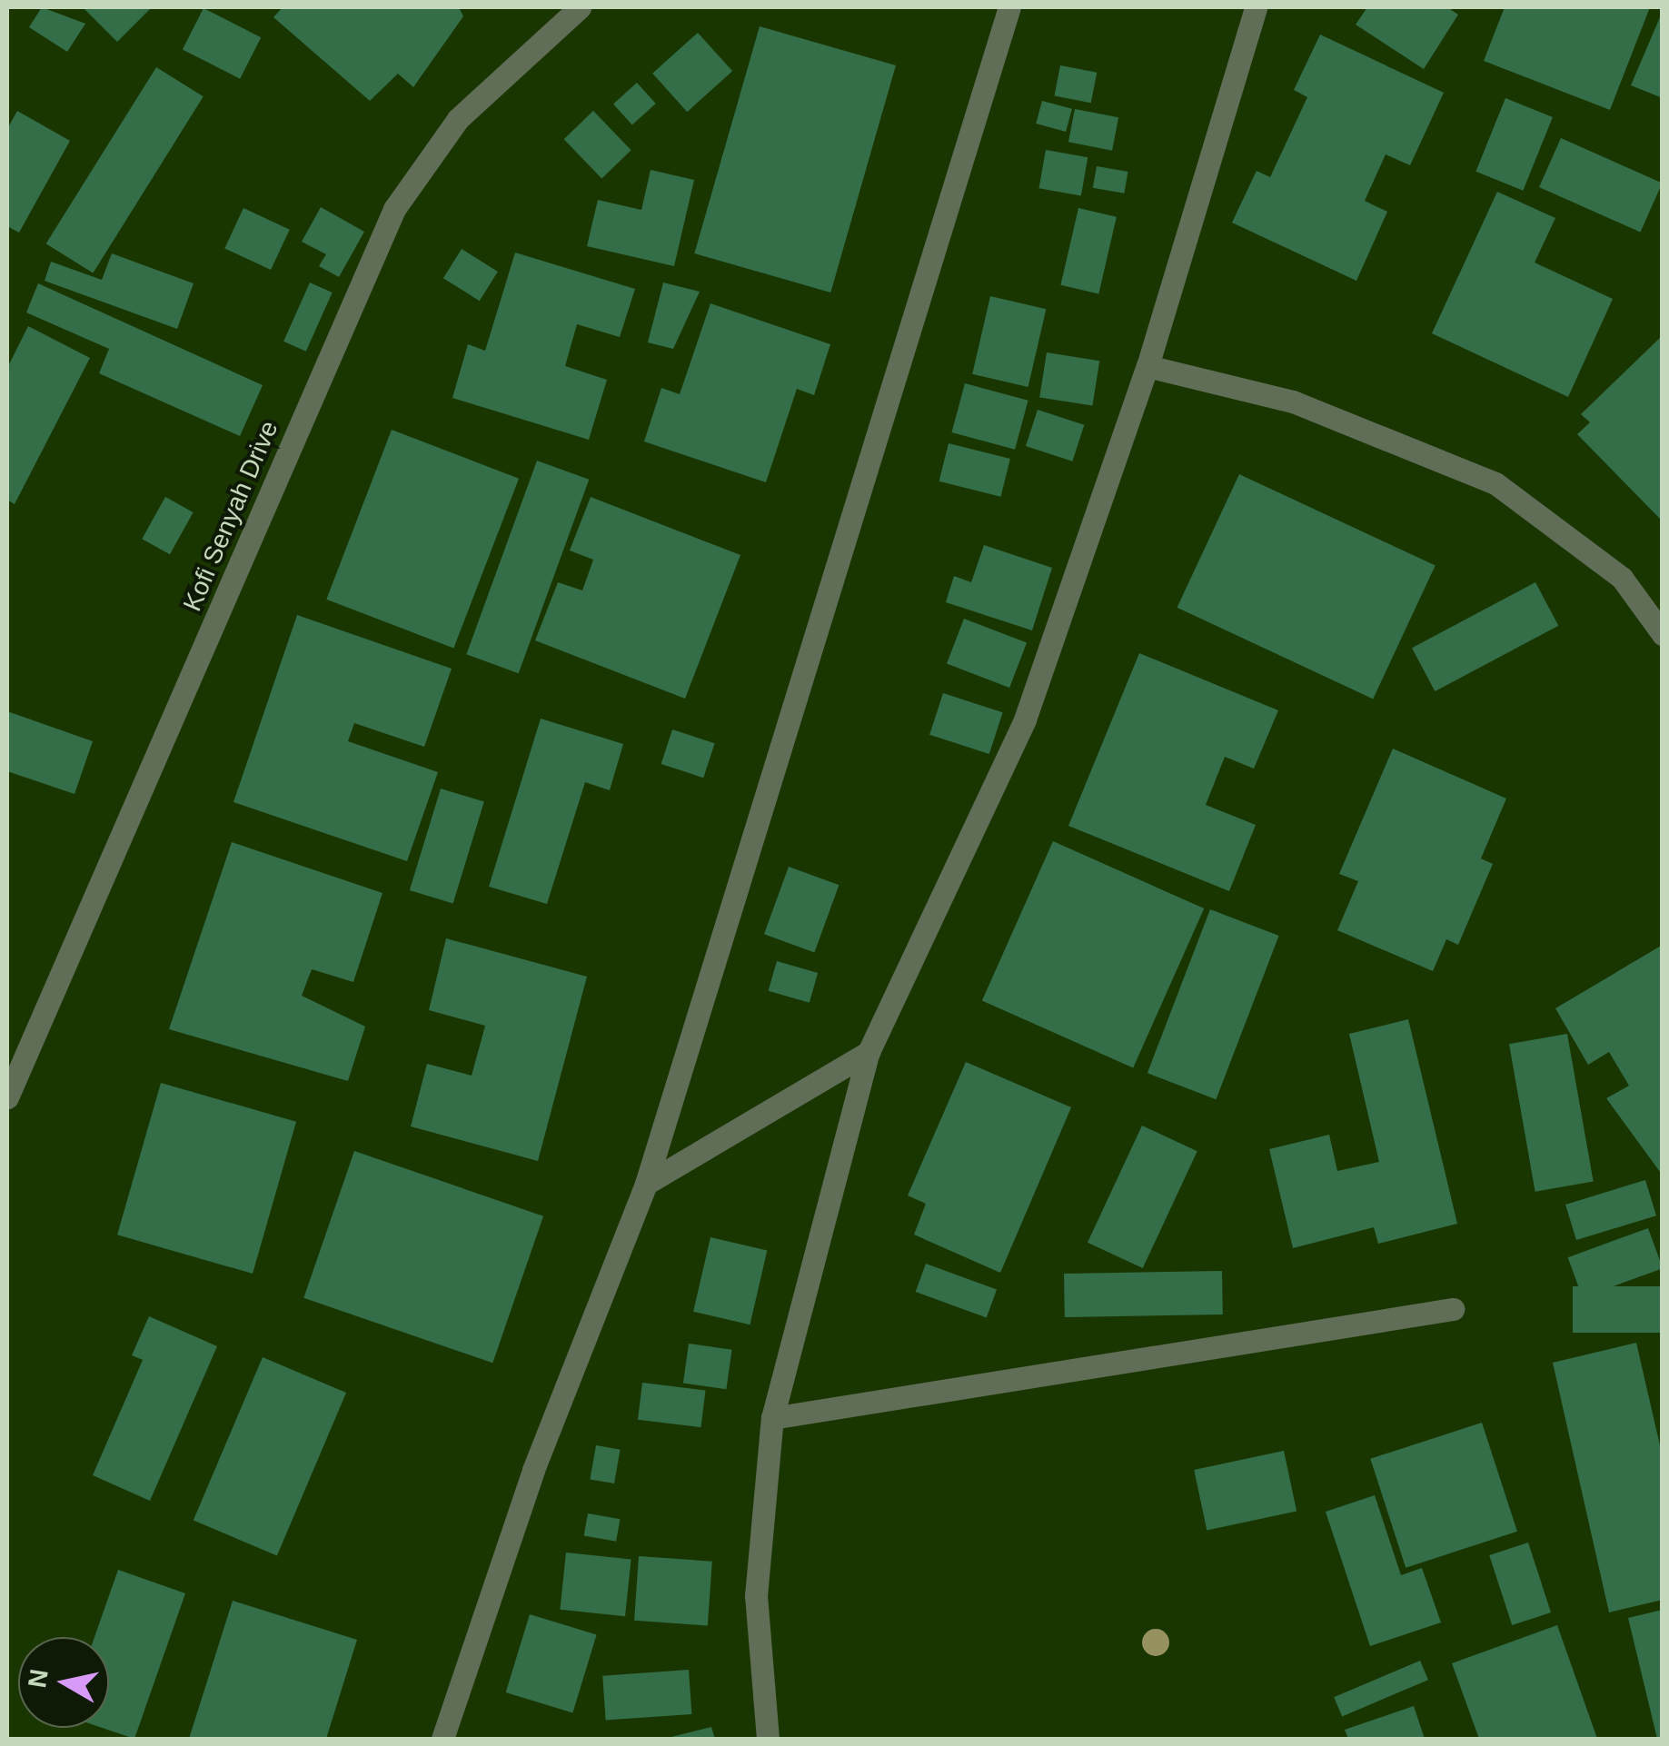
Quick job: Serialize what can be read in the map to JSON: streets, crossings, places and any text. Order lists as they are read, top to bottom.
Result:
{
  "streets": {
    "street": ["Kofi Senyah Drive"]
  },
  "north": "left"
}
